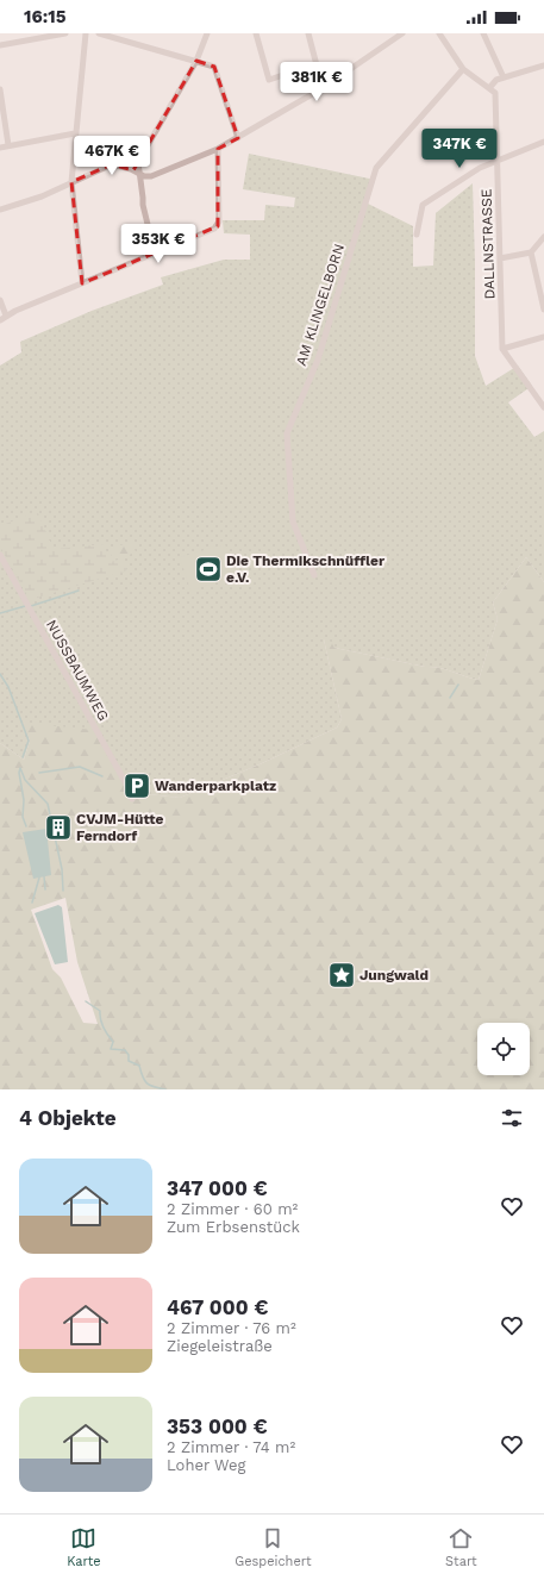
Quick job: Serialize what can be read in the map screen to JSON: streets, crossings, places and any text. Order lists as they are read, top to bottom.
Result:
{
  "streets": {
    "street": ["DALLNSTRASSE", "AM KLINGELBORN", "NUSSBAUMWEG"]
  },
  "places": {
    "sports": ["Die Thermikschnüffler e.V."],
    "parking": ["Wanderparkplatz"],
    "building": ["CVJM-Hütte Ferndorf"],
    "place": ["Jungwald"]
  },
  "page": {
    "status": "16:15",
    "price": [
      "381K €",
      "347K €",
      "467K €",
      "353K €"
    ],
    "heading": "4 Objekte",
    "list": [
      {
        "name": "347 000 €",
        "note": "2 Zimmer · 60 m² · Zum Erbsenstück"
      },
      {
        "name": "467 000 €",
        "note": "2 Zimmer · 76 m² · Ziegeleistraße"
      },
      {
        "name": "353 000 €",
        "note": "2 Zimmer · 74 m² · Loher Weg"
      }
    ],
    "tabs": ["Karte", "Gespeichert", "Start"]
  }
}
